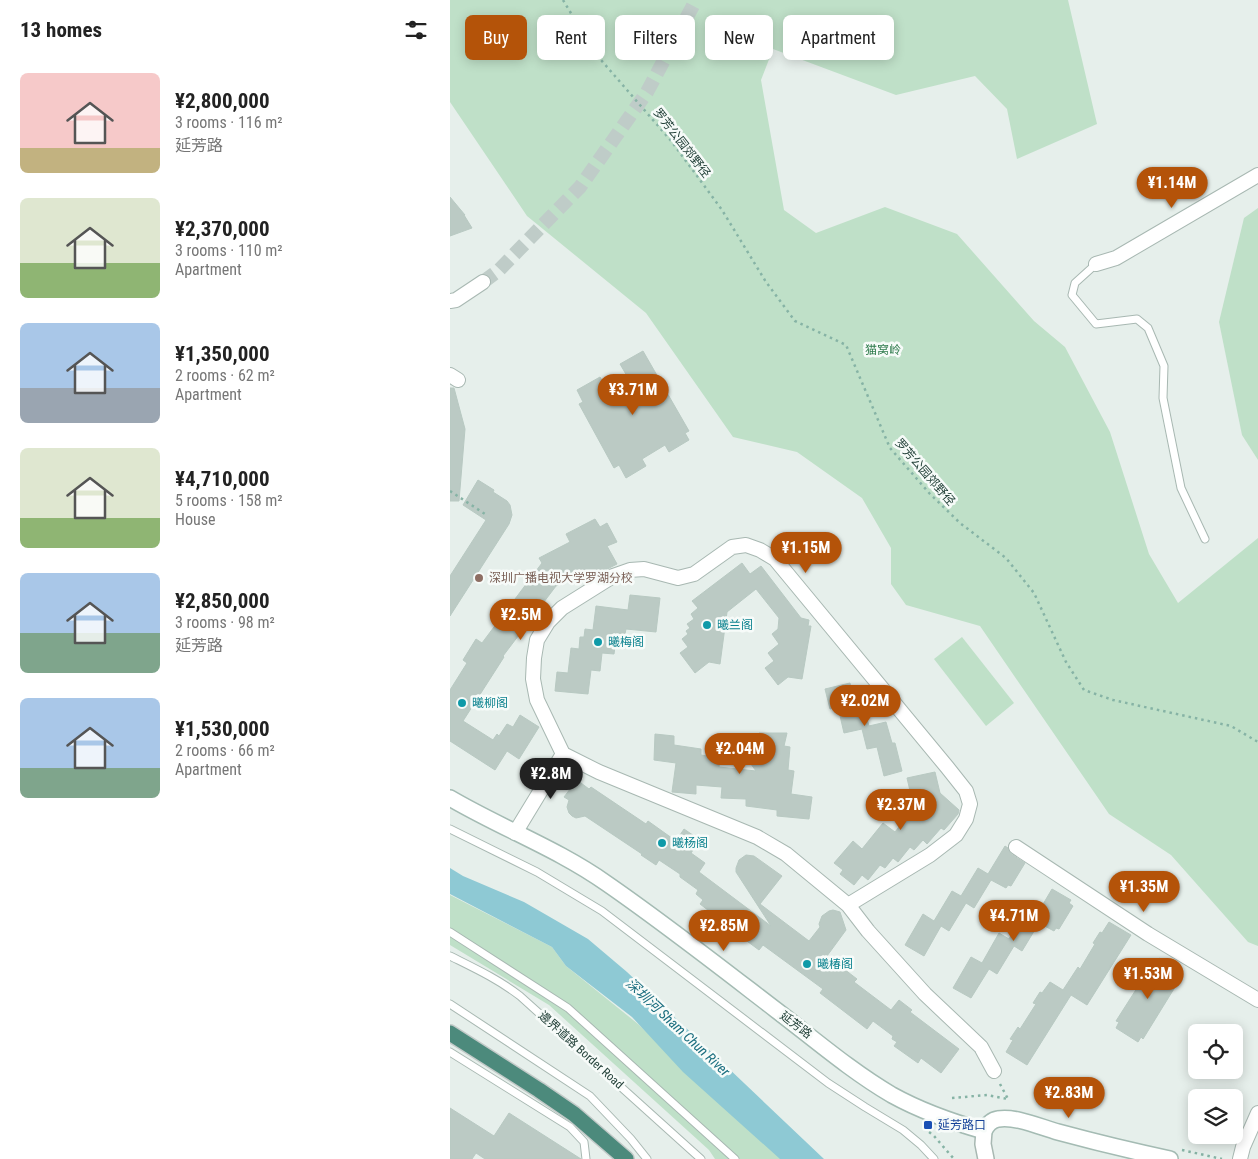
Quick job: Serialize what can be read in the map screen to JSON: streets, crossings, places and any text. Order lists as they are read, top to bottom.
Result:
{
  "streets": {
    "main road": ["延芳路"],
    "lane": ["邊界道路 Border Road"],
    "path": ["罗芳公园郊野径"]
  },
  "water": ["深圳河 Sham Chun River"],
  "parks": ["猫窝岭"],
  "places": {
    "other": [
      "深圳广播电视大学罗湖分校",
      "曦兰阁",
      "曦梅阁",
      "曦柳阁",
      "曦杨阁",
      "曦椿阁"
    ],
    "transit": ["延芳路口"]
  },
  "page": {
    "heading": "13 homes",
    "chip": [
      "Buy",
      "Rent",
      "Filters",
      "New",
      "Apartment"
    ],
    "list": [
      {
        "name": "¥2,800,000",
        "note": "3 rooms · 116 m² · 延芳路"
      },
      {
        "name": "¥2,370,000",
        "note": "3 rooms · 110 m² · Apartment"
      },
      {
        "name": "¥1,350,000",
        "note": "2 rooms · 62 m² · Apartment"
      },
      {
        "name": "¥4,710,000",
        "note": "5 rooms · 158 m² · House"
      },
      {
        "name": "¥2,850,000",
        "note": "3 rooms · 98 m² · 延芳路"
      },
      {
        "name": "¥1,530,000",
        "note": "2 rooms · 66 m² · Apartment"
      }
    ],
    "price": [
      "¥1.14M",
      "¥3.71M",
      "¥1.15M",
      "¥2.5M",
      "¥2.02M",
      "¥2.04M",
      "¥2.8M",
      "¥2.37M",
      "¥1.35M",
      "¥4.71M",
      "¥2.85M",
      "¥1.53M",
      "¥2.83M"
    ]
  }
}
